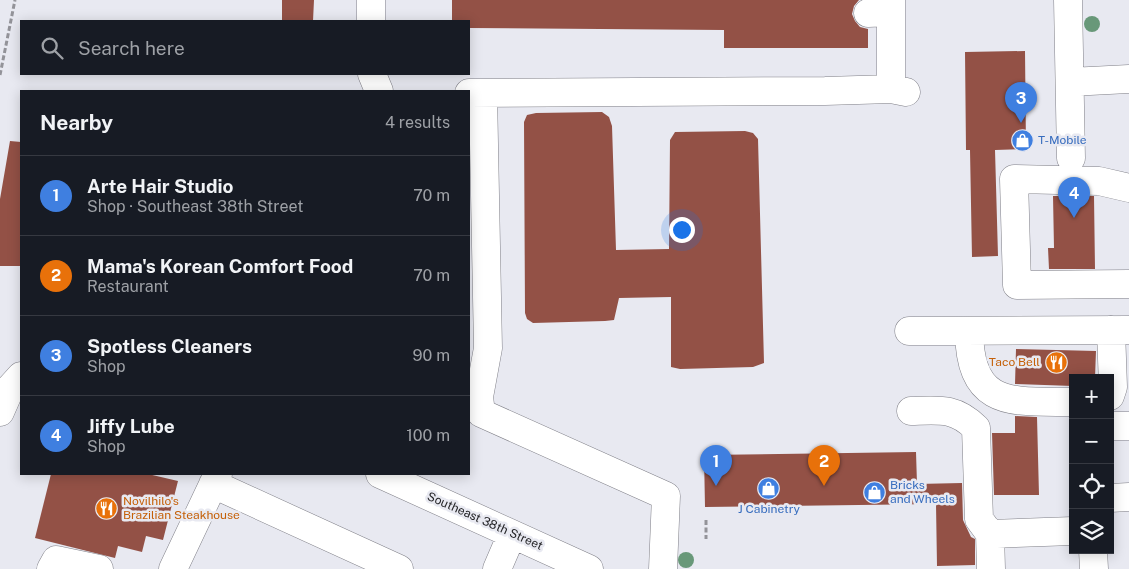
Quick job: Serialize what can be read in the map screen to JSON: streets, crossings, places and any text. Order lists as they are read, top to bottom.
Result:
{
  "streets": {
    "street": ["Southeast 38th Street"]
  },
  "places": {
    "shop": ["T-Mobile", "J Cabinetry", "Bricks and Wheels"],
    "restaurant": ["Taco Bell", "Novilhilo's Brazilian Steakhouse"]
  },
  "page": {
    "search": "Search here",
    "pins": [
      "3",
      "4",
      "1",
      "2"
    ],
    "heading": ["Nearby", "4 results"],
    "list": [
      {
        "mark": "1",
        "name": "Arte Hair Studio",
        "note": "Shop · Southeast 38th Street",
        "value": "70 m"
      },
      {
        "mark": "2",
        "name": "Mama's Korean Comfort Food",
        "note": "Restaurant",
        "value": "70 m"
      },
      {
        "mark": "3",
        "name": "Spotless Cleaners",
        "note": "Shop",
        "value": "90 m"
      },
      {
        "mark": "4",
        "name": "Jiffy Lube",
        "note": "Shop",
        "value": "100 m"
      }
    ],
    "map_buttons": ["+", "−"]
  }
}
